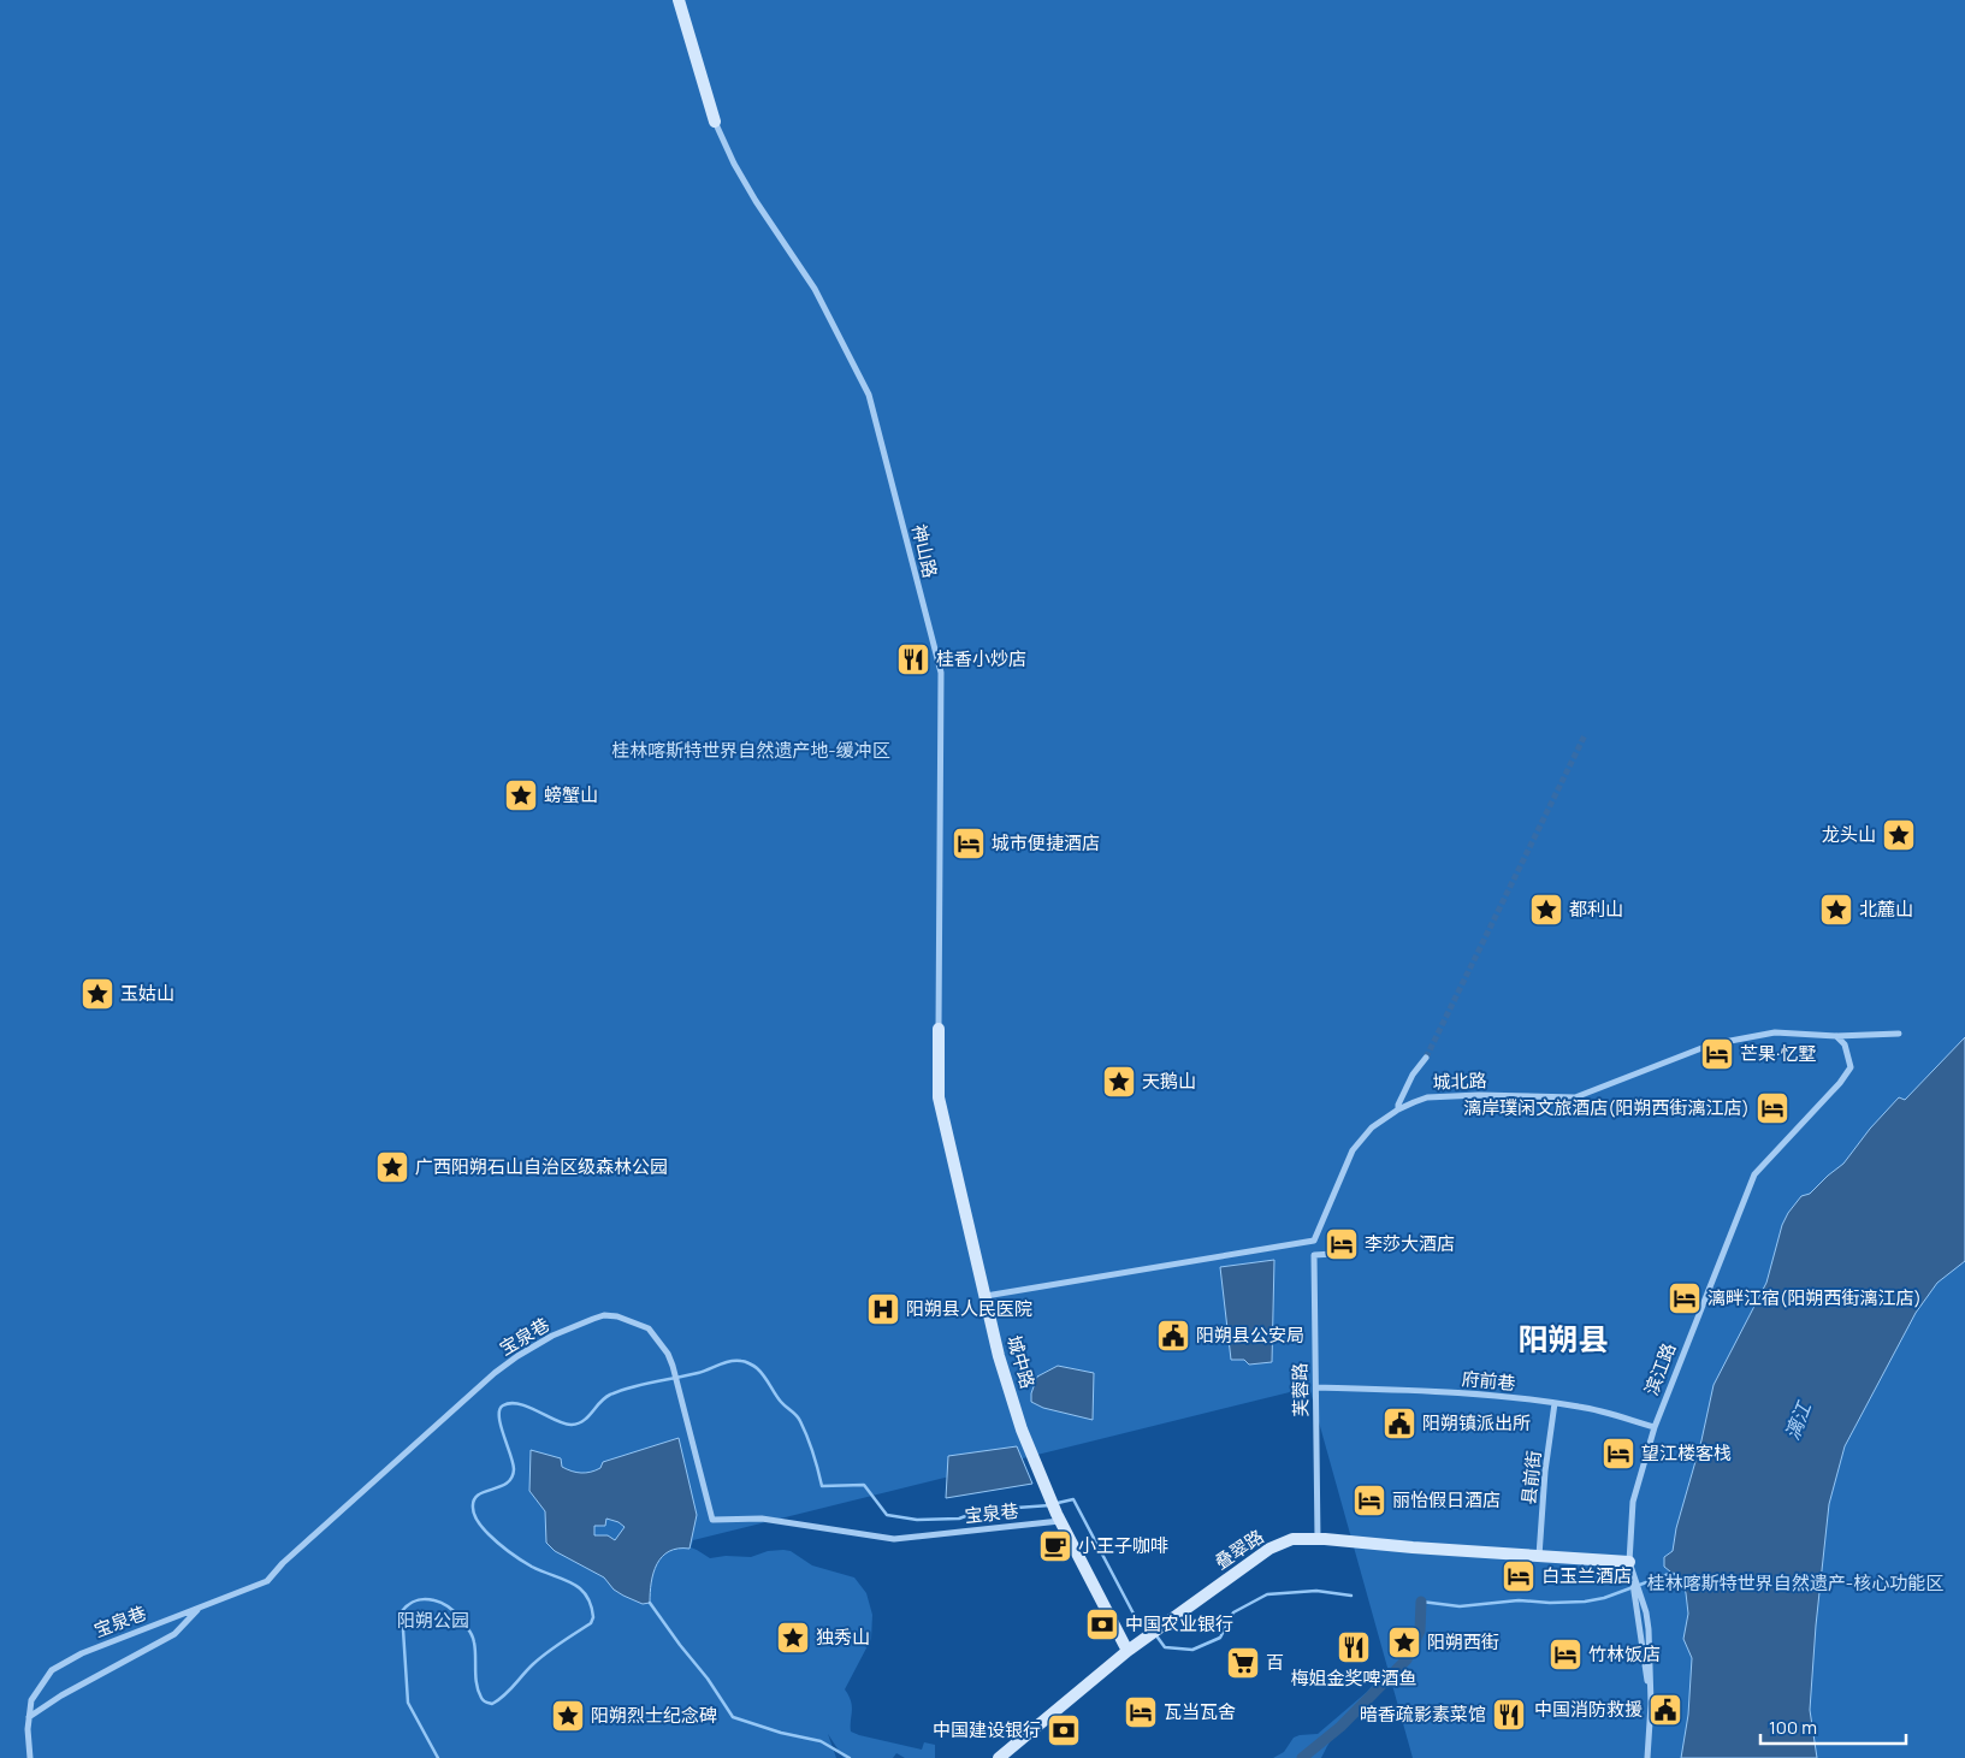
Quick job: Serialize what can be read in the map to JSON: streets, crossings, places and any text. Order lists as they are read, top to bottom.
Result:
{
  "streets": {
    "street": [
      "神山路",
      "城北路",
      "宝泉巷",
      "城中路",
      "滨江路",
      "府前巷",
      "芙蓉路",
      "县前街",
      "叠翠路"
    ]
  },
  "crossings": [
    ["神山路", "城中路"],
    ["城北路", "滨江路"],
    ["城北路", "芙蓉路"],
    ["宝泉巷", "城中路"],
    ["城中路", "叠翠路"],
    ["滨江路", "府前巷"],
    ["滨江路", "叠翠路"],
    ["府前巷", "芙蓉路"],
    ["府前巷", "县前街"],
    ["芙蓉路", "叠翠路"],
    ["县前街", "叠翠路"]
  ],
  "districts": ["阳朔县"],
  "water": ["漓江"],
  "parks": ["桂林喀斯特世界自然遗产地-缓冲区", "桂林喀斯特世界自然遗产-核心功能区", "阳朔公园"],
  "places": {
    "restaurant": ["桂香小炒店", "梅姐金奖啤酒鱼", "暗香疏影素菜馆"],
    "place": [
      "螃蟹山",
      "龙头山",
      "都利山",
      "北麓山",
      "玉姑山",
      "天鹅山",
      "广西阳朔石山自治区级森林公园",
      "独秀山",
      "阳朔西街",
      "阳朔烈士纪念碑"
    ],
    "hotel": [
      "城市便捷酒店",
      "芒果·忆墅",
      "漓岸璞闲文旅酒店(阳朔西街漓江店)",
      "李莎大酒店",
      "漓畔江宿(阳朔西街漓江店)",
      "望江楼客栈",
      "丽怡假日酒店",
      "白玉兰酒店",
      "竹林饭店",
      "瓦当瓦舍"
    ],
    "hospital": ["阳朔县人民医院"],
    "public building": ["阳朔县公安局", "阳朔镇派出所", "中国消防救援"],
    "cafe": ["小王子咖啡"],
    "bank": ["中国农业银行", "中国建设银行"],
    "supermarket": ["百"]
  },
  "scale_bar": "100 m"
}
